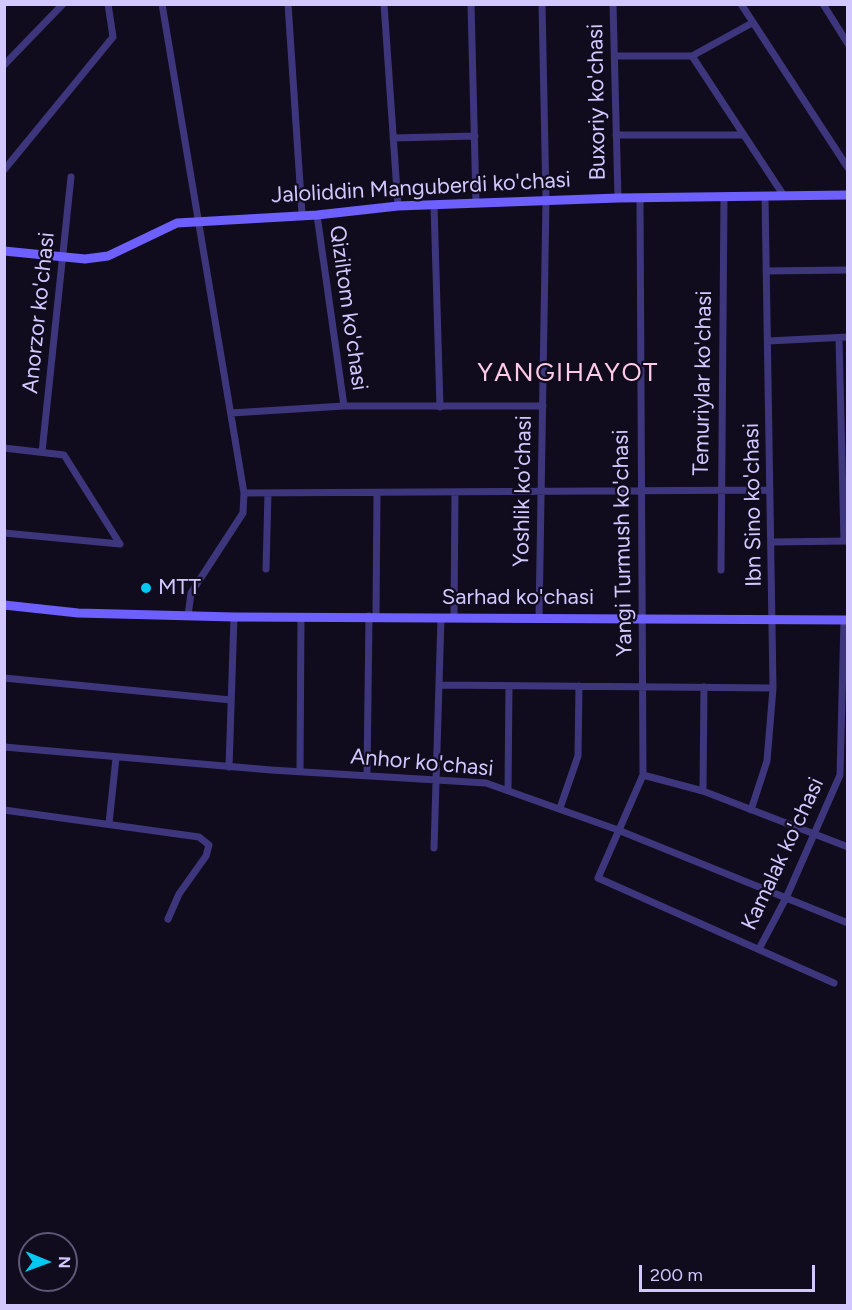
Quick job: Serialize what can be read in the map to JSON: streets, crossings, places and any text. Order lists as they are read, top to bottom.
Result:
{
  "streets": {
    "street": [
      "Buxoriy ko'chasi",
      "Jaloliddin Manguberdi ko'chasi",
      "Qiziltom ko'chasi",
      "Anorzor ko'chasi",
      "Temuriylar ko'chasi",
      "Yoshlik ko'chasi",
      "Ibn Sino ko'chasi",
      "Yangi Turmush ko'chasi",
      "Sarhad ko'chasi",
      "Anhor ko'chasi",
      "Kamalak ko'chasi"
    ]
  },
  "crossings": [
    ["Buxoriy ko'chasi", "Jaloliddin Manguberdi ko'chasi"],
    ["Jaloliddin Manguberdi ko'chasi", "Qiziltom ko'chasi"],
    ["Jaloliddin Manguberdi ko'chasi", "Anorzor ko'chasi"],
    ["Jaloliddin Manguberdi ko'chasi", "Temuriylar ko'chasi"],
    ["Jaloliddin Manguberdi ko'chasi", "Yoshlik ko'chasi"],
    ["Jaloliddin Manguberdi ko'chasi", "Ibn Sino ko'chasi"],
    ["Jaloliddin Manguberdi ko'chasi", "Yangi Turmush ko'chasi"],
    ["Yoshlik ko'chasi", "Sarhad ko'chasi"],
    ["Ibn Sino ko'chasi", "Sarhad ko'chasi"],
    ["Yangi Turmush ko'chasi", "Sarhad ko'chasi"],
    ["Yangi Turmush ko'chasi", "Anhor ko'chasi"],
    ["Yangi Turmush ko'chasi", "Kamalak ko'chasi"],
    ["Sarhad ko'chasi", "Kamalak ko'chasi"],
    ["Anhor ko'chasi", "Kamalak ko'chasi"]
  ],
  "districts": ["YANGIHAYOT"],
  "places": ["MTT"],
  "scale_bar": "200 m",
  "north": "right"
}
